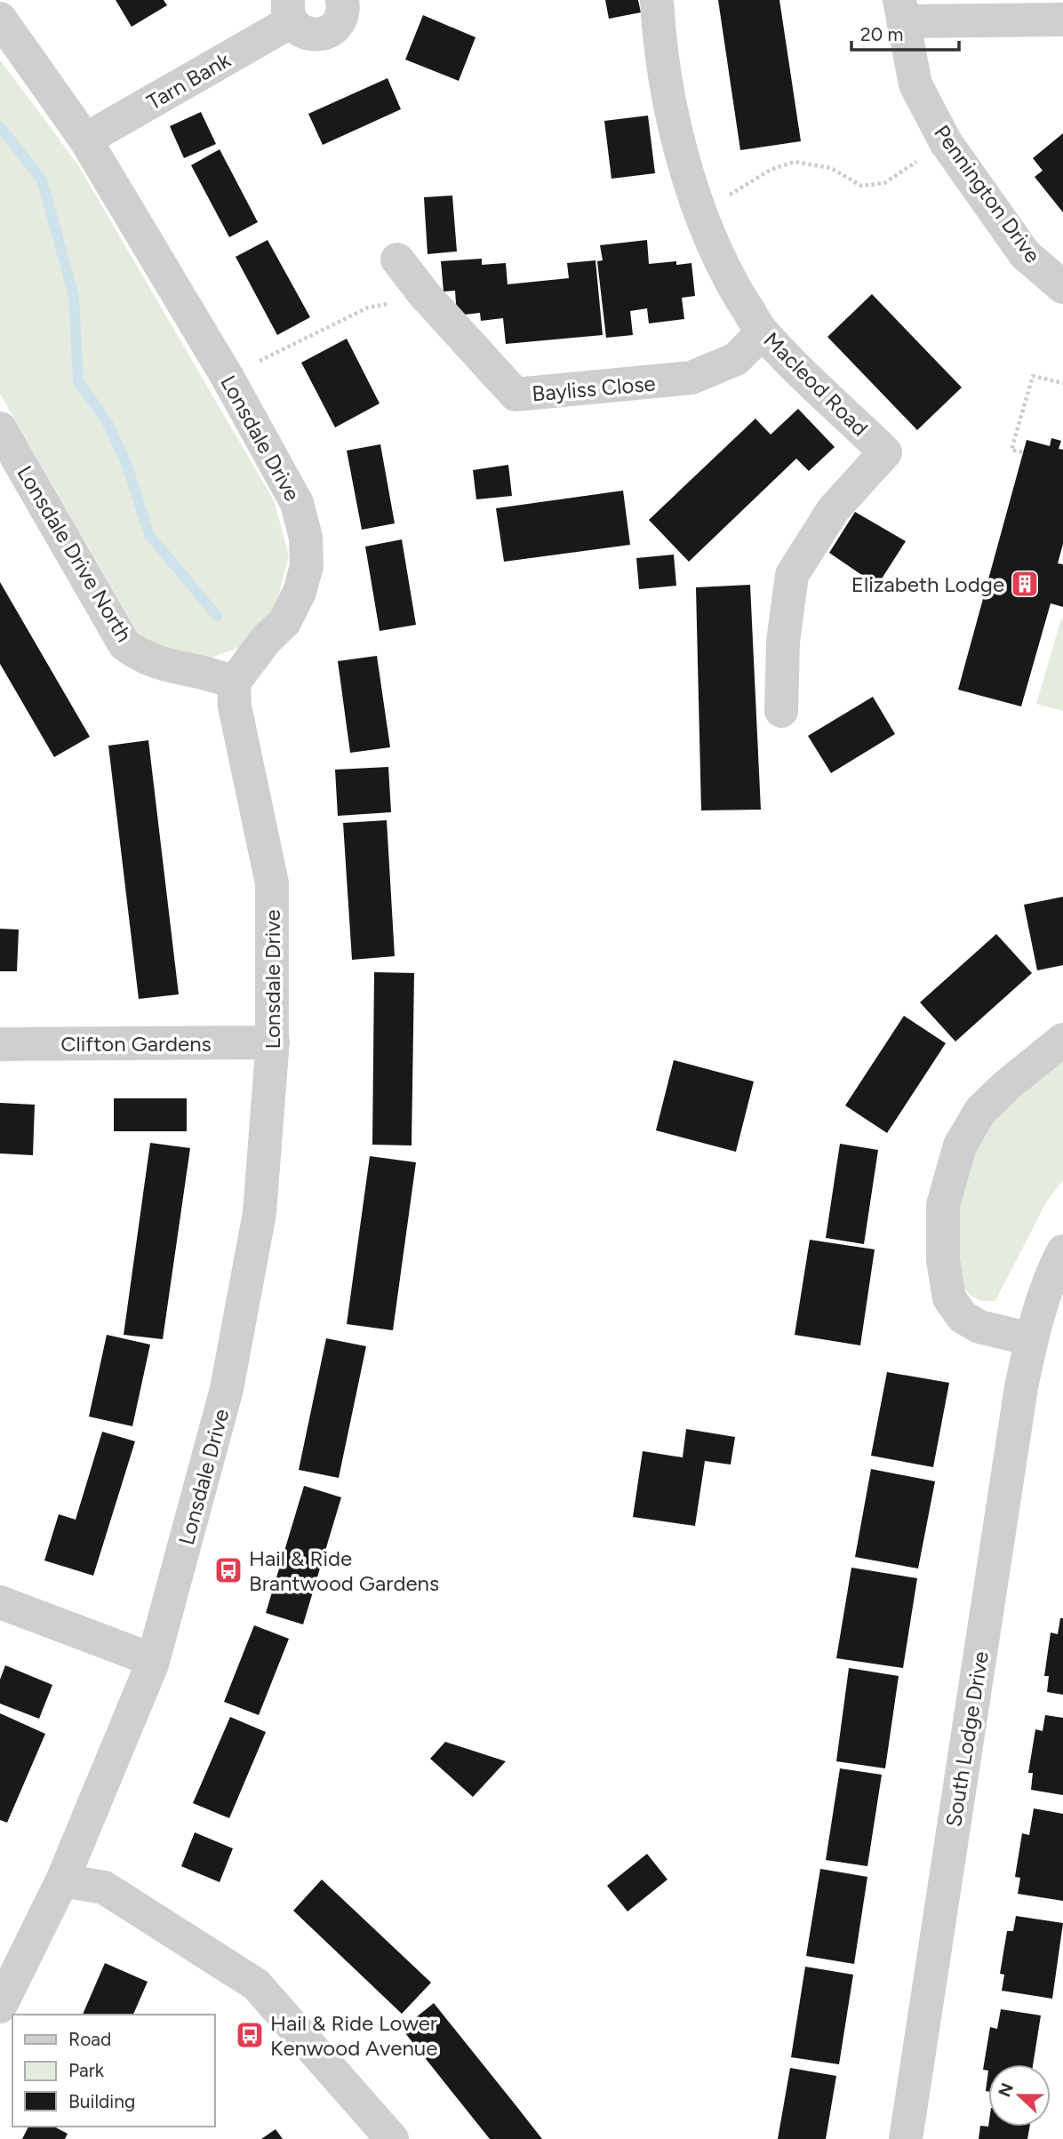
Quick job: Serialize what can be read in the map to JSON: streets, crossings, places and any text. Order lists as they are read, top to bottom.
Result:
{
  "streets": {
    "street": [
      "Tarn Bank",
      "Pennington Drive",
      "Macleod Road",
      "Bayliss Close",
      "Lonsdale Drive",
      "Lonsdale Drive North",
      "Clifton Gardens",
      "South Lodge Drive"
    ]
  },
  "crossings": [
    ["Tarn Bank", "Lonsdale Drive"],
    ["Macleod Road", "Bayliss Close"],
    ["Lonsdale Drive", "Lonsdale Drive North"],
    ["Lonsdale Drive", "Clifton Gardens"]
  ],
  "places": {
    "building": ["Elizabeth Lodge"],
    "bus stop": ["Hail & Ride Brantwood Gardens", "Hail & Ride Lower Kenwood Avenue"]
  },
  "legend": ["Road", "Park", "Building"],
  "scale_bar": "20 m",
  "north": "left"
}
